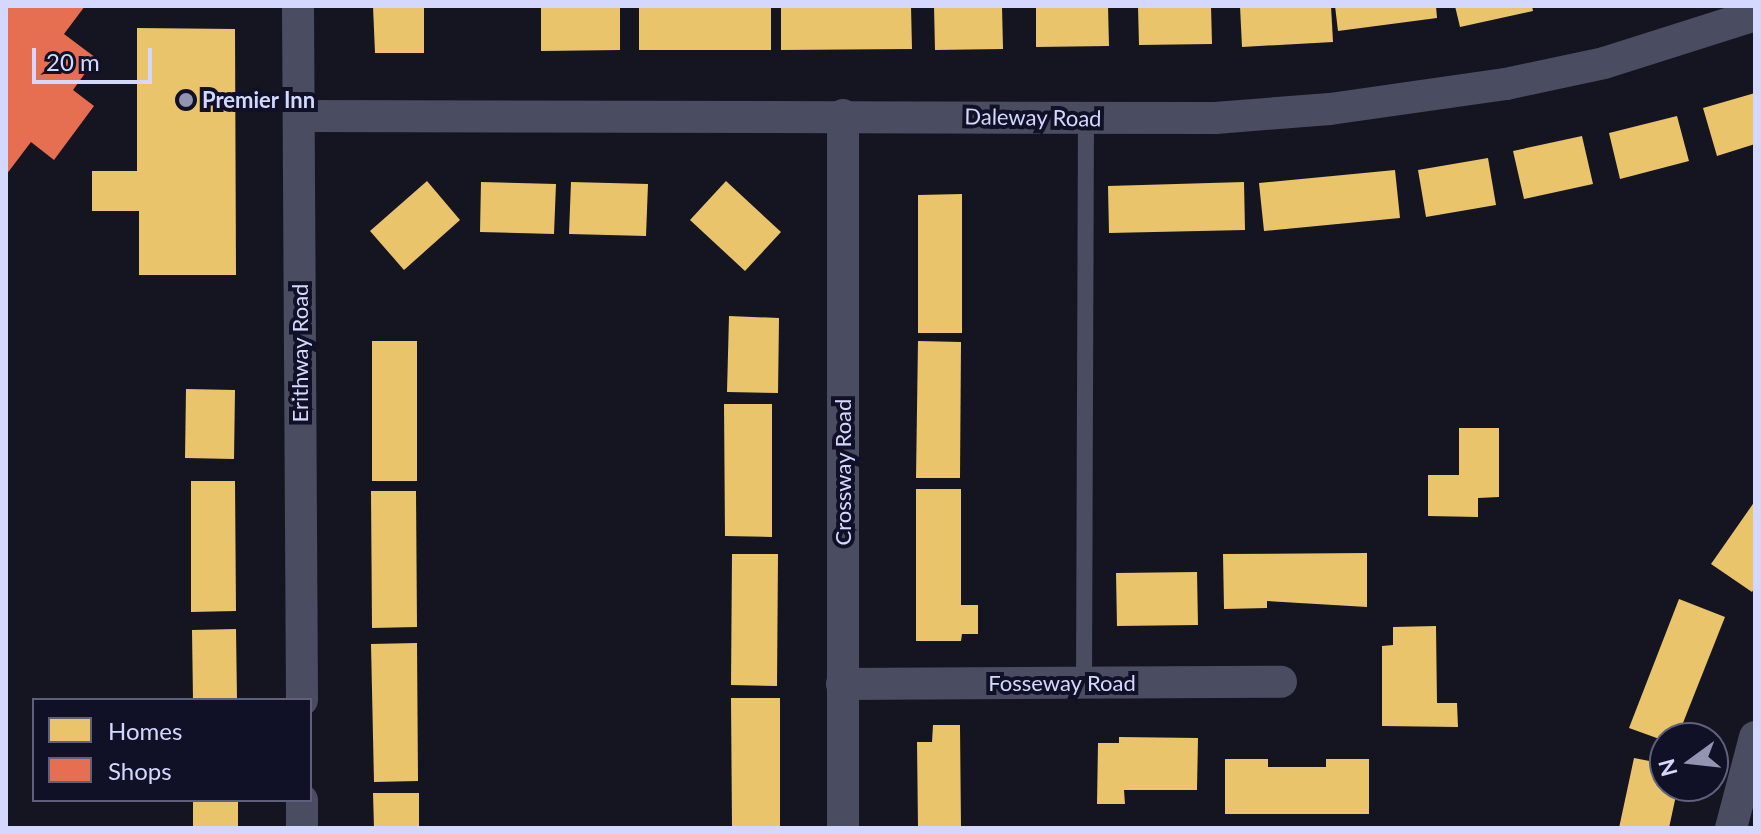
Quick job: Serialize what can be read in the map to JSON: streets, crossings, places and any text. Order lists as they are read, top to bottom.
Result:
{
  "streets": {
    "street": [
      "Daleway Road",
      "Erithway Road",
      "Crossway Road",
      "Fosseway Road"
    ]
  },
  "crossings": [
    ["Daleway Road", "Erithway Road"],
    ["Daleway Road", "Crossway Road"],
    ["Crossway Road", "Fosseway Road"]
  ],
  "places": ["Premier Inn"],
  "legend": ["Homes", "Shops"],
  "scale_bar": "20 m",
  "north": "left"
}
